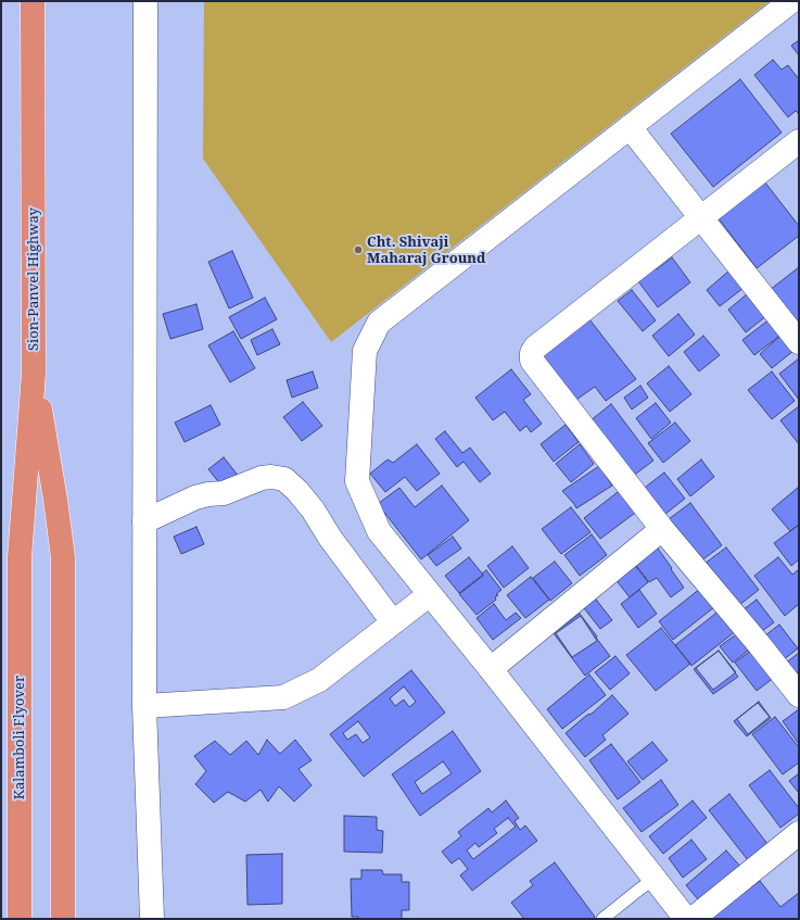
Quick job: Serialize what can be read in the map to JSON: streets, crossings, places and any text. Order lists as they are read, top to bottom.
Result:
{
  "streets": {
    "highway": ["Sion-Panvel Highway", "Kalamboli Flyover"]
  },
  "crossings": [
    ["Sion-Panvel Highway", "Kalamboli Flyover"]
  ],
  "places": ["Cht. Shivaji Maharaj Ground"]
}
